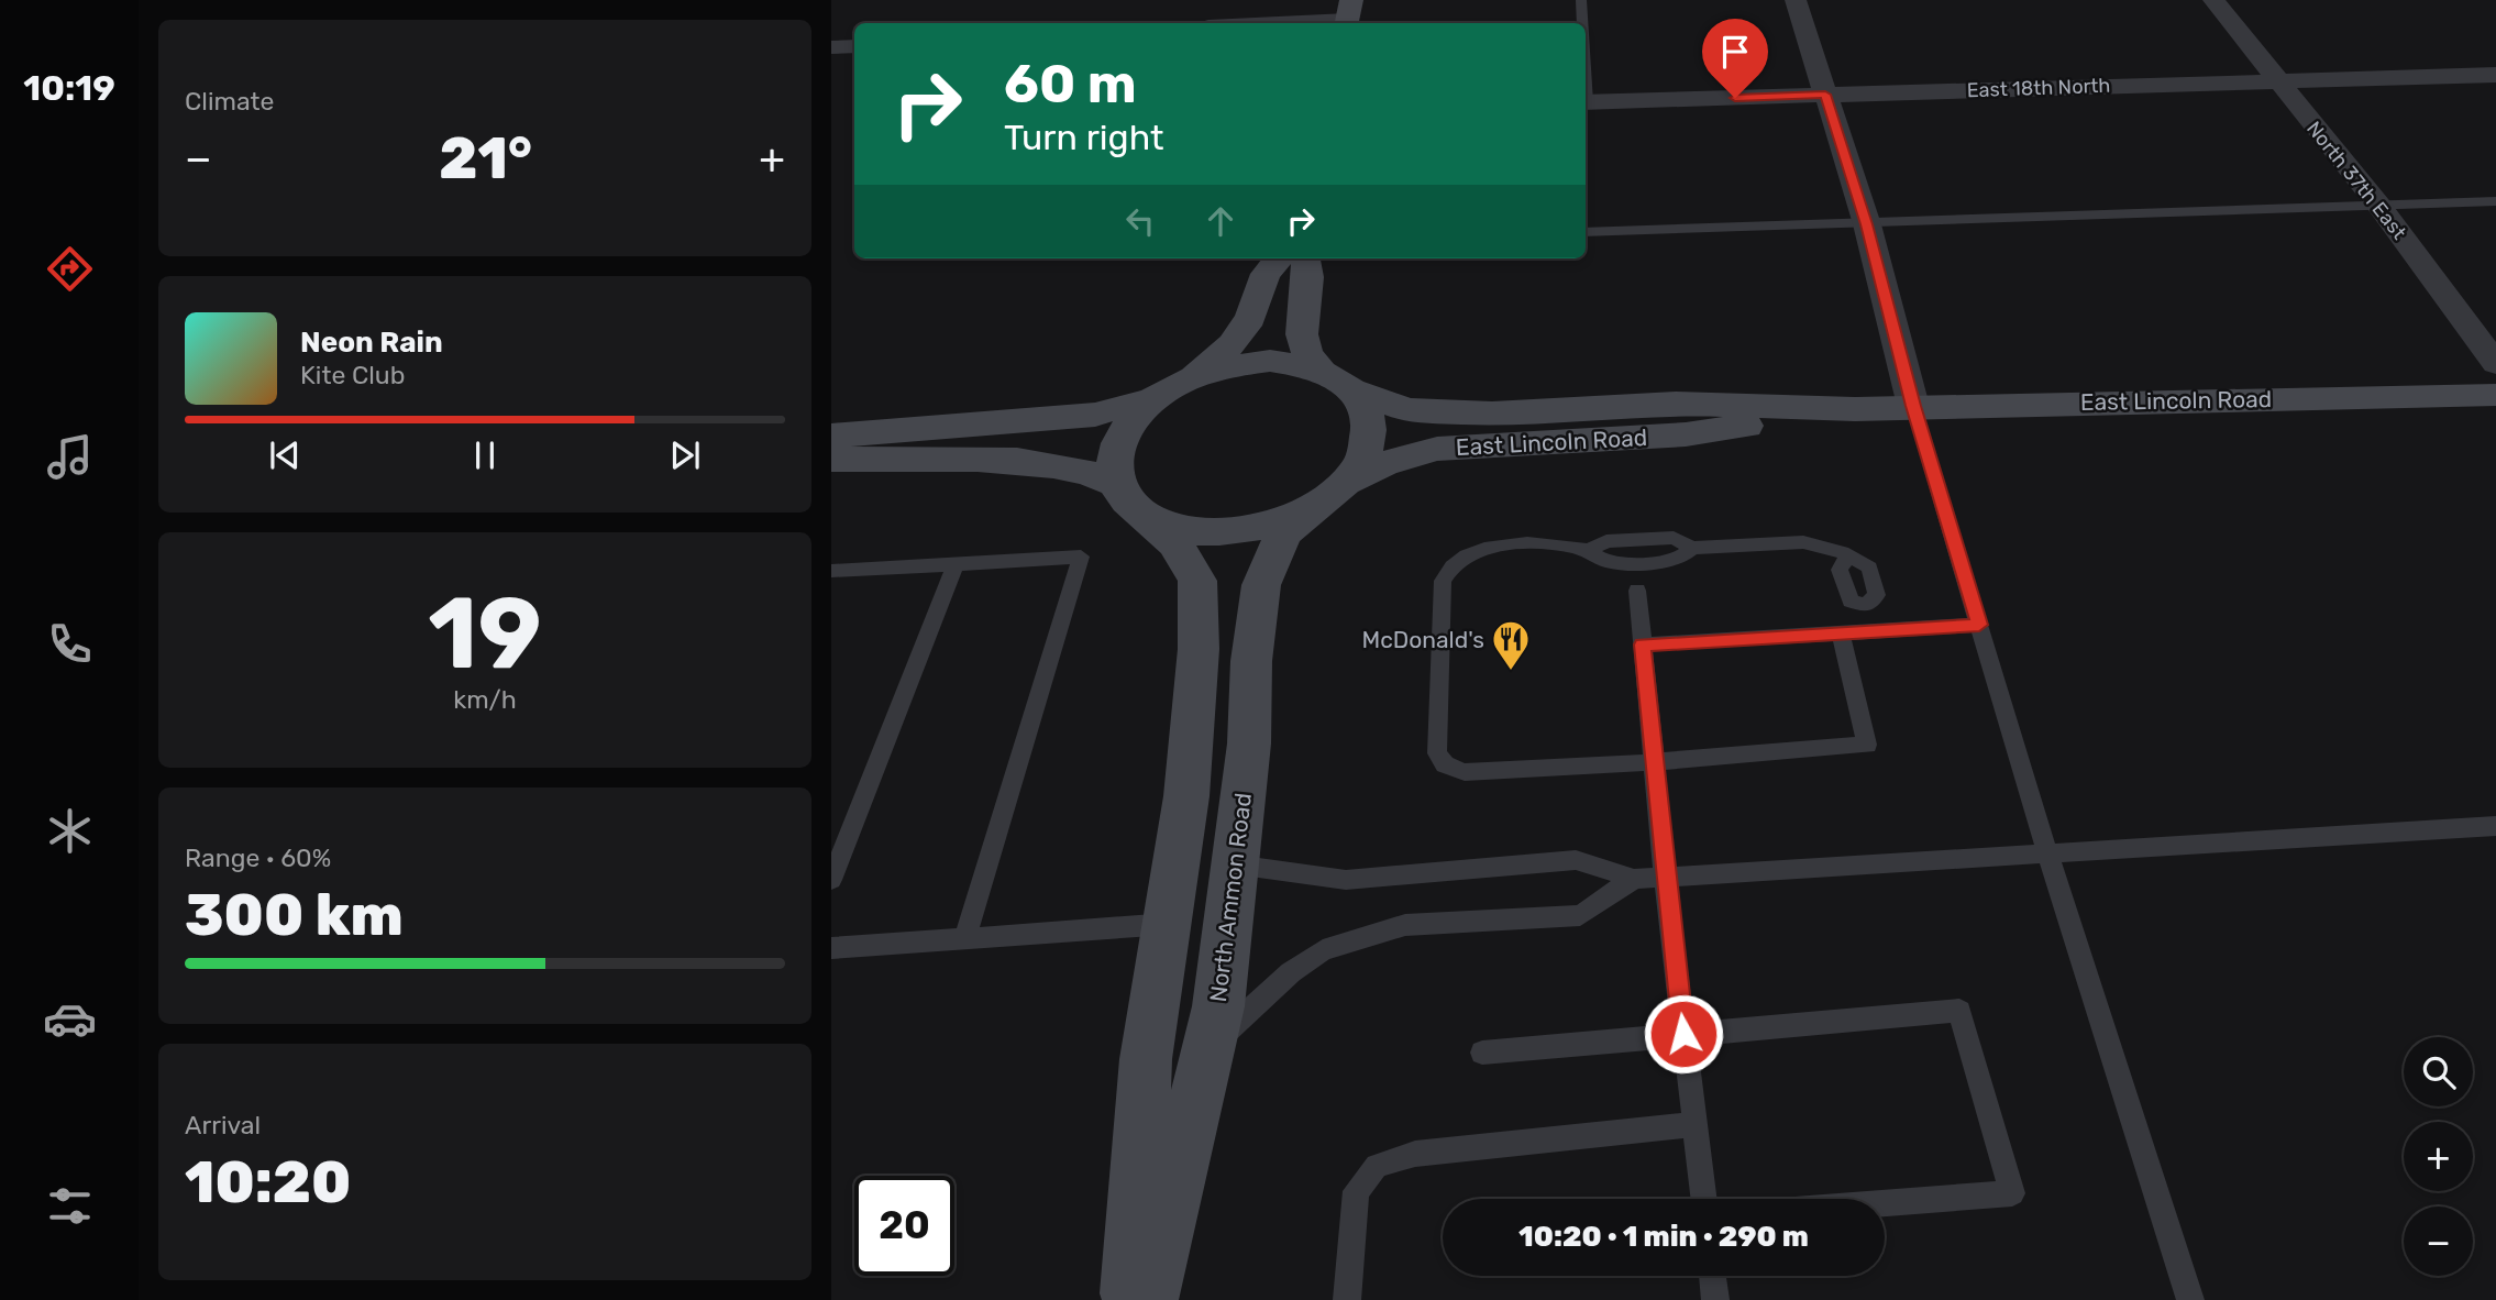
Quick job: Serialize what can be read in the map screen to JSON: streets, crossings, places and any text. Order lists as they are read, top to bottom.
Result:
{
  "streets": {
    "main road": ["East Lincoln Road", "North Ammon Road"],
    "street": ["East 18th North", "North 37th East"]
  },
  "crossings": [
    ["East 18th North", "North 37th East"],
    ["East Lincoln Road", "North Ammon Road"]
  ],
  "places": {
    "restaurant": ["McDonald's"]
  },
  "page": {
    "tabs": "10:19",
    "tile": [
      "Climate",
      ["19", "km/h"],
      ["Range · 60%", "300 km"],
      ["Arrival", "10:20"]
    ],
    "turn": ["60 m", "Turn right"],
    "heat": ["−", "21°", "+"],
    "song": ["Neon Rain", "Kite Club"],
    "map_buttons": ["+", "−"],
    "limit": "20",
    "trip": "10:20 · 1 min · 290 m"
  }
}
